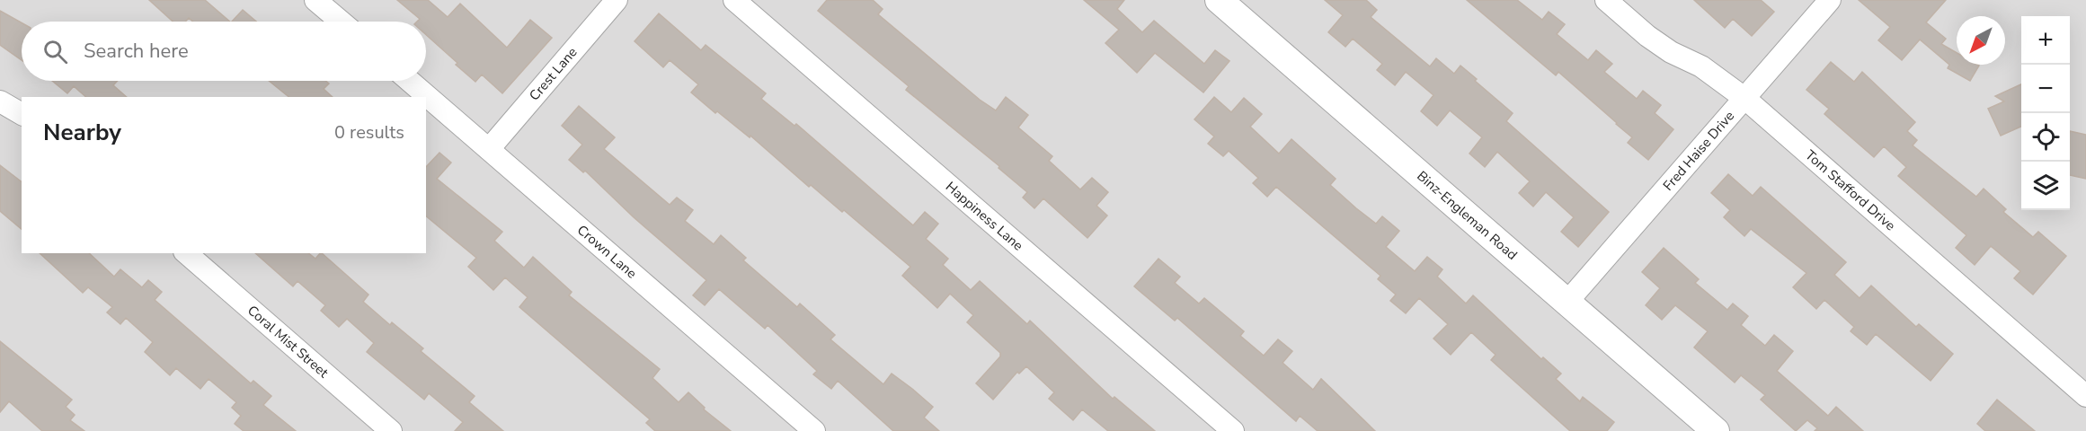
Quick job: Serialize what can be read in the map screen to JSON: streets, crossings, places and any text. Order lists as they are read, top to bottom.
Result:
{
  "streets": {
    "street": [
      "Crest Lane",
      "Fred Haise Drive",
      "Tom Stafford Drive",
      "Happiness Lane",
      "Binz-Engleman Road",
      "Crown Lane",
      "Coral Mist Street"
    ]
  },
  "crossings": [
    ["Crest Lane", "Crown Lane"],
    ["Fred Haise Drive", "Tom Stafford Drive"],
    ["Fred Haise Drive", "Binz-Engleman Road"]
  ],
  "north": "bottom left",
  "page": {
    "map_buttons": ["+", "−"],
    "search": "Search here",
    "heading": ["Nearby", "0 results"]
  }
}
